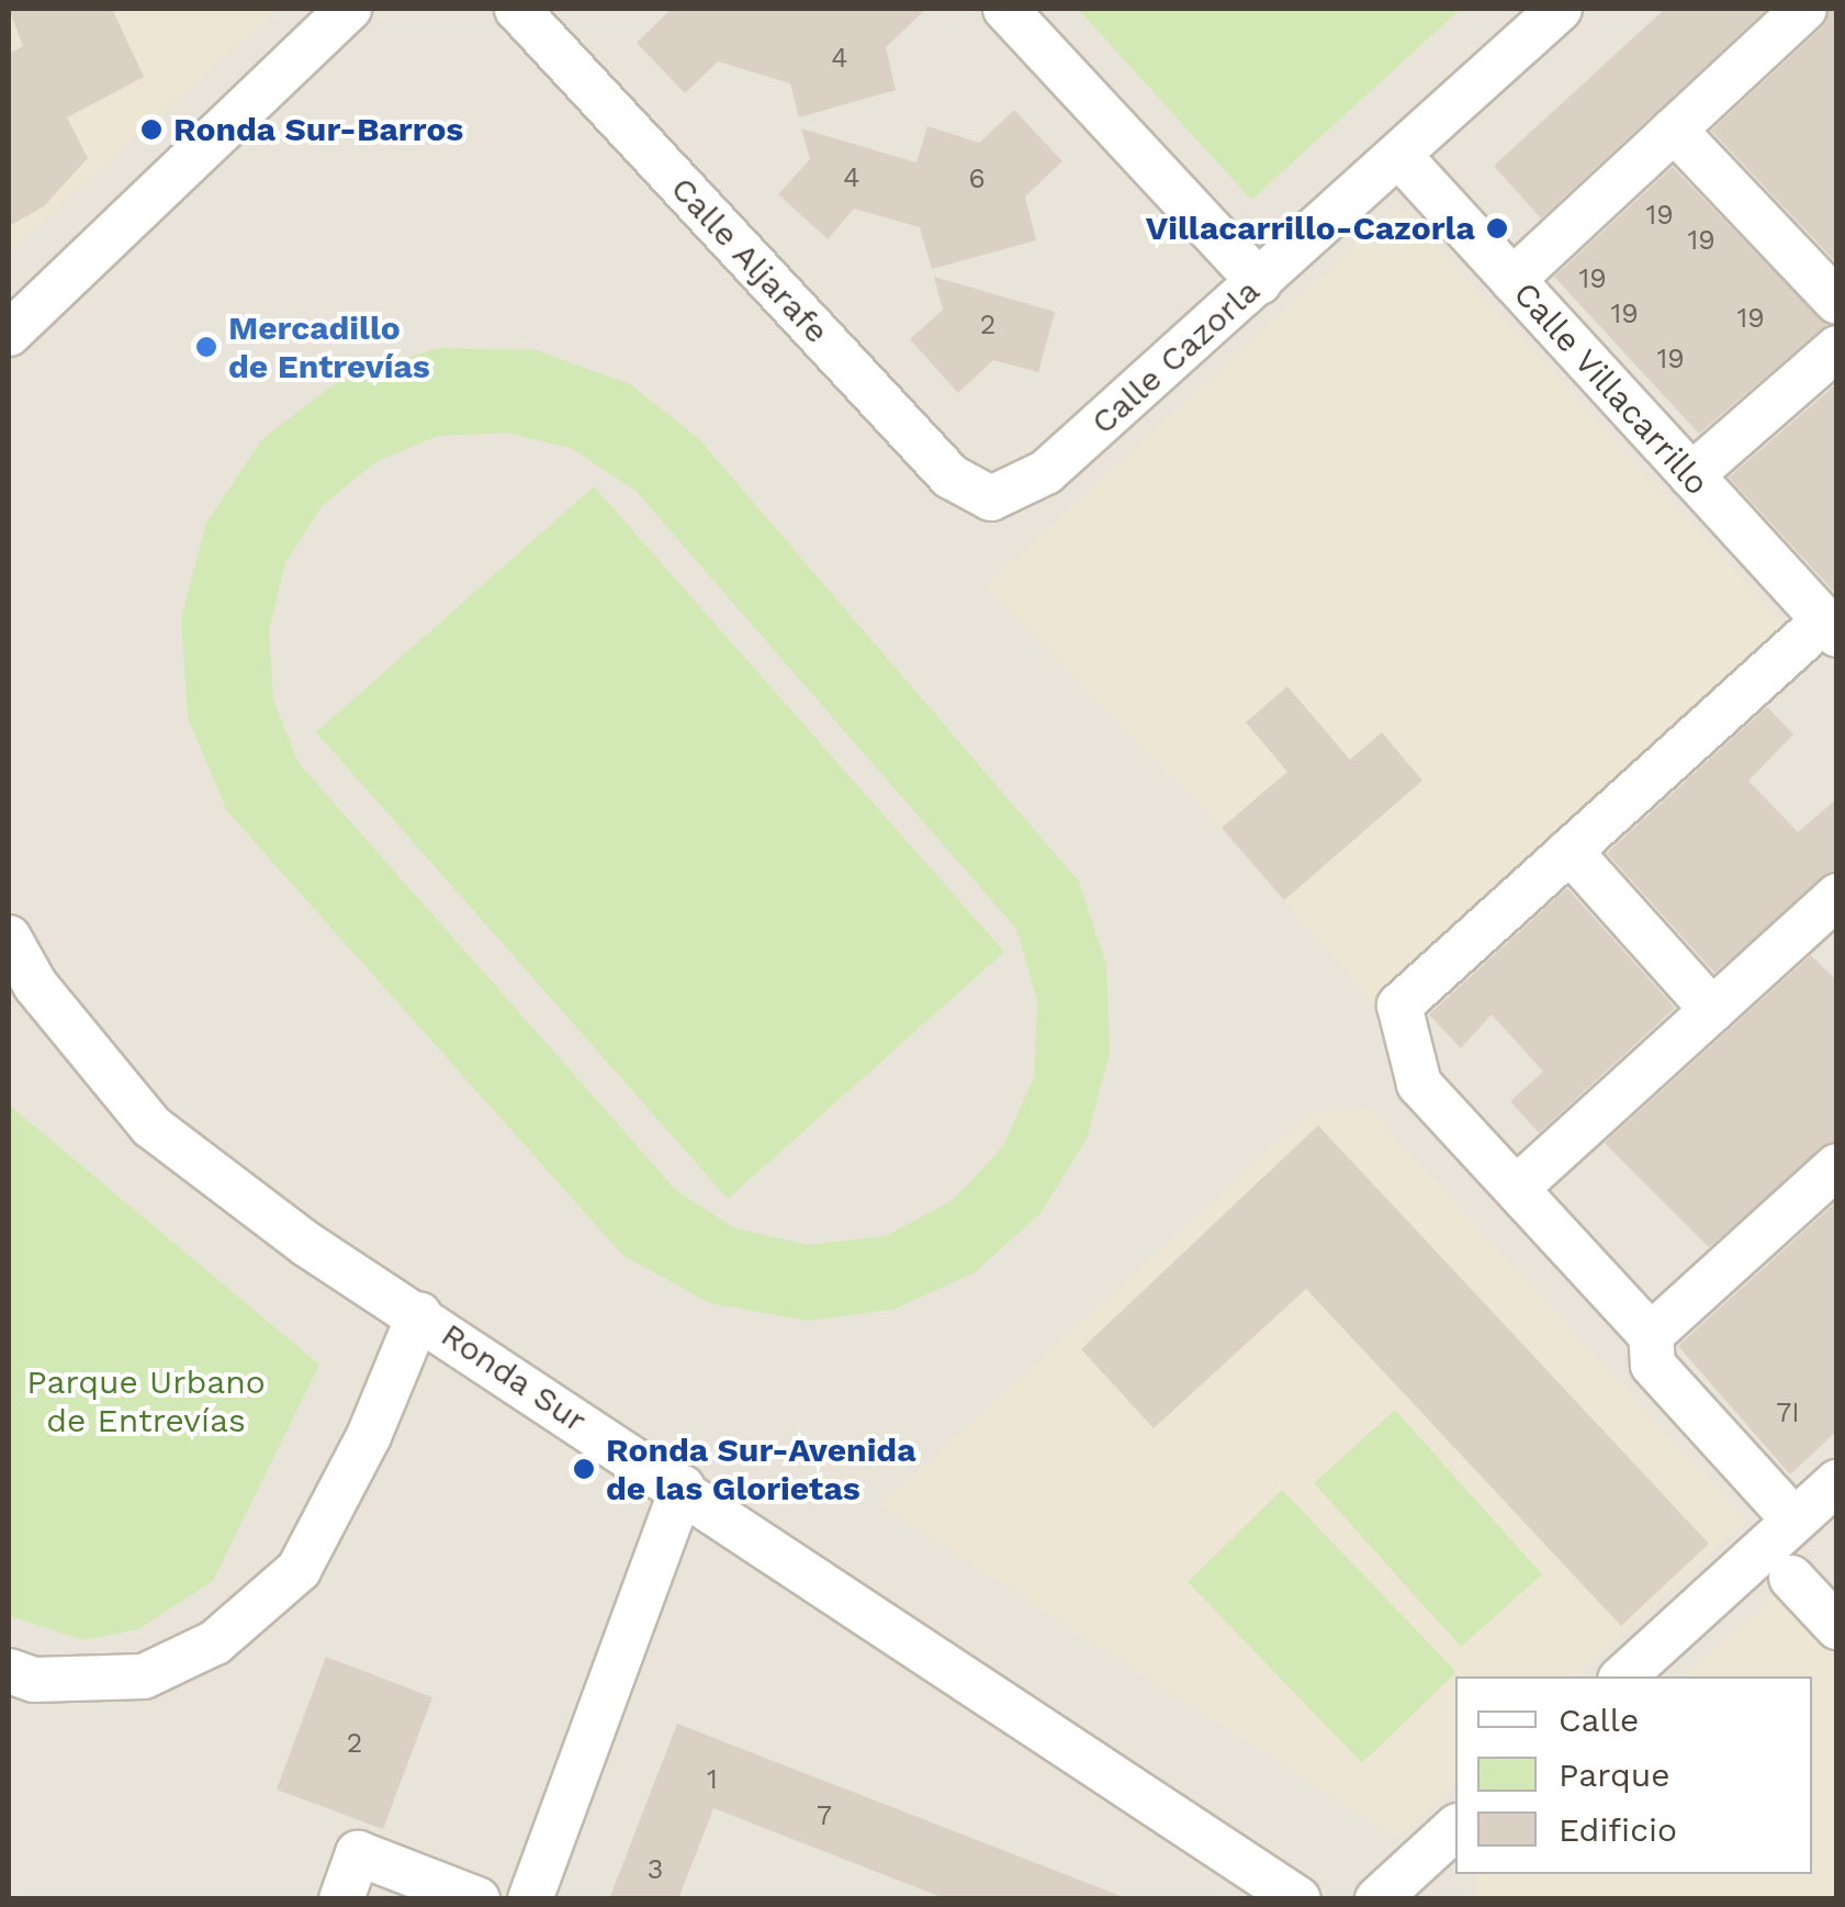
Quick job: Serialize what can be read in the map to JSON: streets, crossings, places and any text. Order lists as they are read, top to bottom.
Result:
{
  "streets": {
    "street": [
      "Calle Aljarafe",
      "Calle Cazorla",
      "Calle Villacarrillo",
      "Ronda Sur"
    ]
  },
  "crossings": [
    ["Calle Aljarafe", "Calle Cazorla"],
    ["Calle Cazorla", "Calle Villacarrillo"]
  ],
  "parks": ["Parque Urbano de Entrevías"],
  "places": [
    "Ronda Sur-Barros",
    "Villacarrillo-Cazorla",
    "Mercadillo de Entrevías",
    "Ronda Sur-Avenida de las Glorietas"
  ],
  "house_numbers": [
    "4",
    "4",
    "6",
    "19",
    "19",
    "19",
    "19",
    "19",
    "2",
    "19",
    "7I",
    "2",
    "1",
    "7",
    "3"
  ],
  "legend": ["Calle", "Parque", "Edificio"]
}
